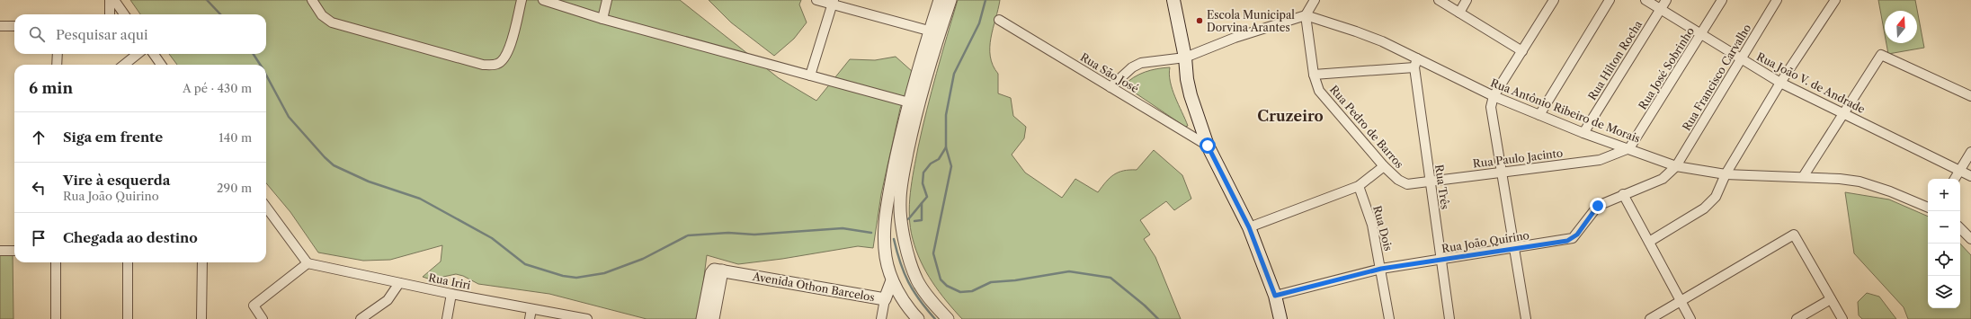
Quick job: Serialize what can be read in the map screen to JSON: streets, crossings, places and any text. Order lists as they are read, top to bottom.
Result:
{
  "streets": {
    "street": [
      "Rua Hilton Rocha",
      "Rua José Sobrinho",
      "Rua São José",
      "Rua Francisco Carvalho",
      "Rua João V. de Andrade",
      "Rua Antônio Ribeiro de Morais",
      "Rua Pedro de Barros",
      "Rua Paulo Jacinto",
      "Rua Três",
      "Rua Dois",
      "Rua João Quirino",
      "Rua Iriri",
      "Avenida Othon Barcelos"
    ]
  },
  "crossings": [
    ["Rua Hilton Rocha", "Rua João V. de Andrade"],
    ["Rua Hilton Rocha", "Rua Antônio Ribeiro de Morais"],
    ["Rua José Sobrinho", "Rua João V. de Andrade"],
    ["Rua José Sobrinho", "Rua Antônio Ribeiro de Morais"],
    ["Rua José Sobrinho", "Rua Paulo Jacinto"],
    ["Rua Francisco Carvalho", "Rua João V. de Andrade"],
    ["Rua Francisco Carvalho", "Rua Antônio Ribeiro de Morais"],
    ["Rua Francisco Carvalho", "Rua João Quirino"],
    ["Rua Antônio Ribeiro de Morais", "Rua Pedro de Barros"],
    ["Rua Antônio Ribeiro de Morais", "Rua Paulo Jacinto"],
    ["Rua Antônio Ribeiro de Morais", "Rua Três"],
    ["Rua Antônio Ribeiro de Morais", "Rua João Quirino"],
    ["Rua Pedro de Barros", "Rua Paulo Jacinto"],
    ["Rua Paulo Jacinto", "Rua Três"],
    ["Rua Três", "Rua João Quirino"],
    ["Rua Dois", "Rua João Quirino"]
  ],
  "districts": ["Cruzeiro"],
  "places": ["Escola Municipal Dorvina Arantes"],
  "north": "top",
  "page": {
    "search": "Pesquisar aqui",
    "heading": ["6 min", "A pé · 430 m"],
    "list": [
      ["Siga em frente", "140 m"],
      ["Vire à esquerda", "Rua João Quirino", "290 m"],
      "Chegada ao destino"
    ],
    "map_buttons": ["+", "−"]
  }
}
